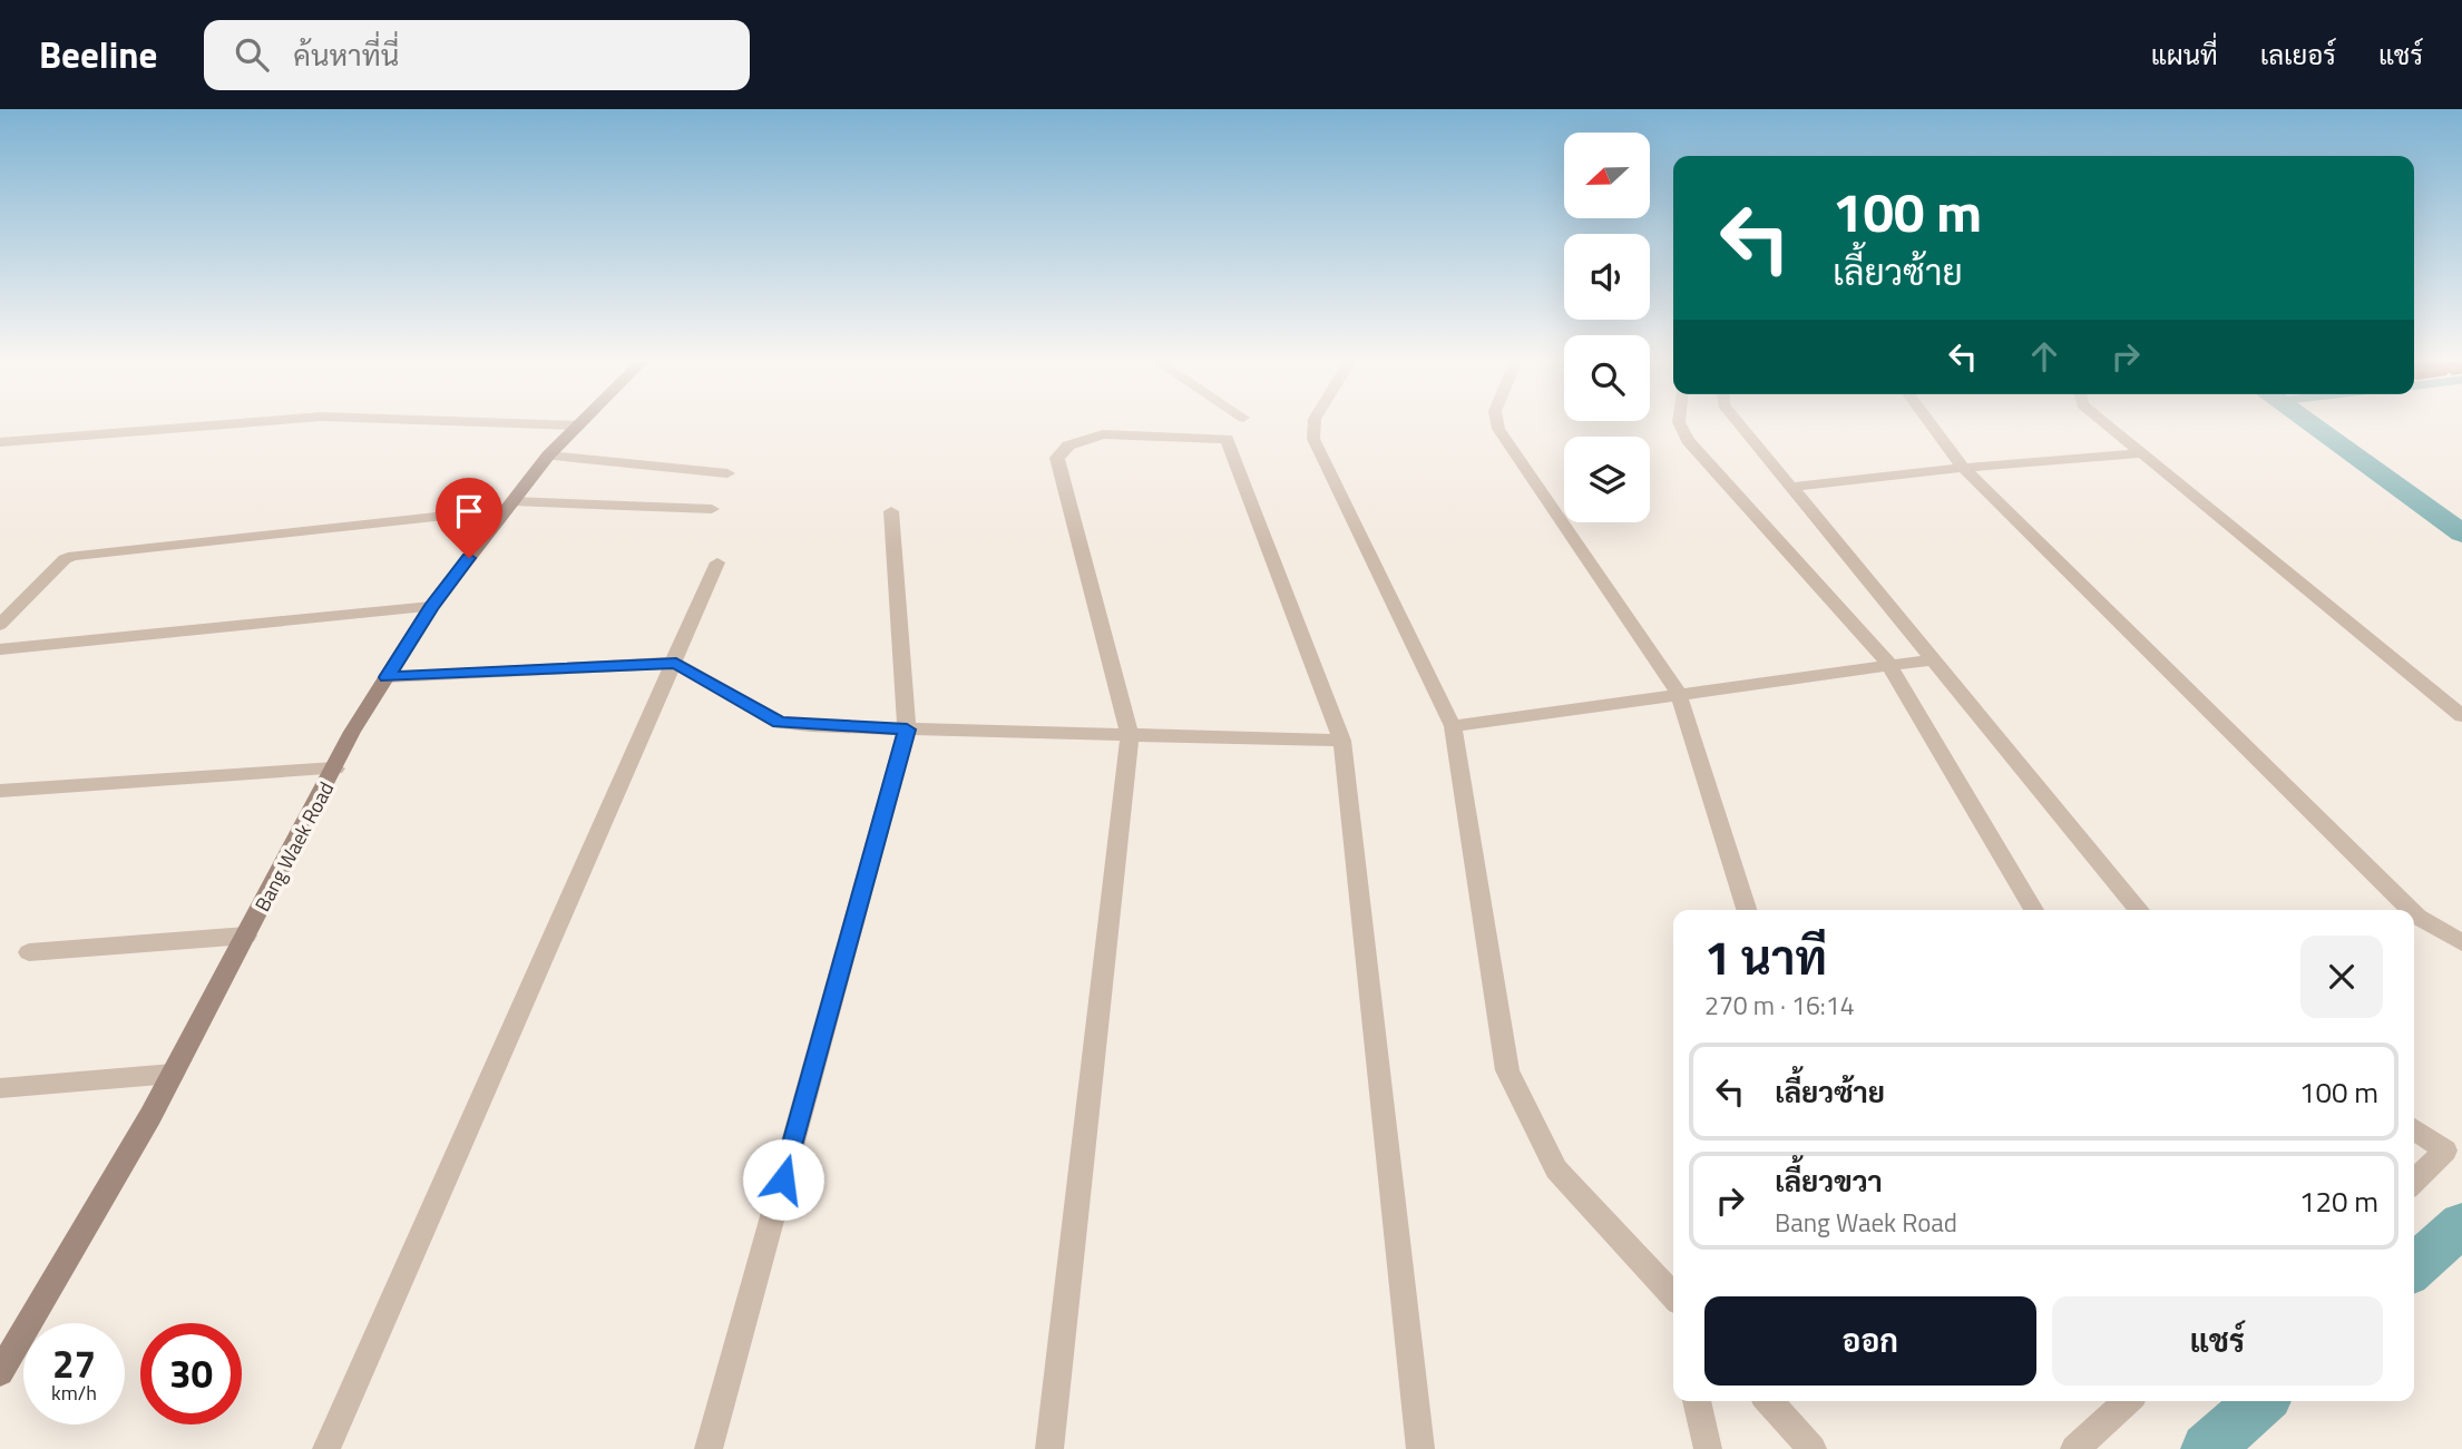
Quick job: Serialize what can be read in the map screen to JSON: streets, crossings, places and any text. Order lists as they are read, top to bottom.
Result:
{
  "streets": {
    "main road": ["Bang Waek Road"]
  },
  "north": "left",
  "page": {
    "header": "Beeline",
    "search": "ค้นหาที่นี่",
    "nav": ["แผนที่", "เลเยอร์", "แชร์"],
    "turn": ["100 m", "เลี้ยวซ้าย"],
    "heading": ["1 นาที", "270 m · 16:14"],
    "list": [
      {
        "name": "เลี้ยวซ้าย",
        "value": "100 m"
      },
      {
        "name": "เลี้ยวขวา",
        "note": "Bang Waek Road",
        "value": "120 m"
      }
    ],
    "buttons": ["ออก", "แชร์"],
    "speed": "27 km/h",
    "limit": "30"
  }
}
